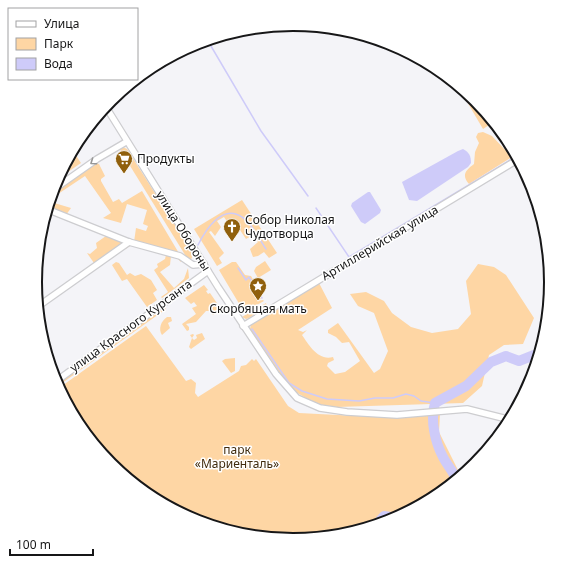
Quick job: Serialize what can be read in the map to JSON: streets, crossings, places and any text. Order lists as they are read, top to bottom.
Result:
{
  "streets": {
    "street": ["улица Обороны", "Артиллерийская улица", "улица Красного Курсанта"]
  },
  "crossings": [
    ["улица Обороны", "Артиллерийская улица"],
    ["улица Обороны", "улица Красного Курсанта"]
  ],
  "parks": ["парк «Мариенталь»"],
  "places": {
    "supermarket": ["Продукты"],
    "church": ["Собор Николая Чудотворца"],
    "place": ["Скорбящая мать"]
  },
  "legend": ["Улица", "Парк", "Вода"],
  "scale_bar": "100 m"
}
